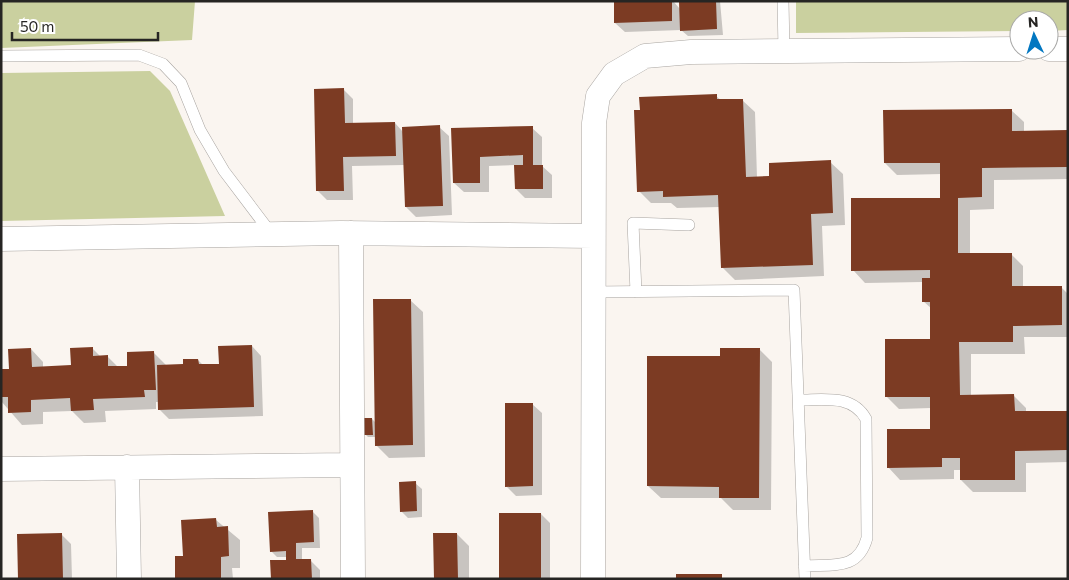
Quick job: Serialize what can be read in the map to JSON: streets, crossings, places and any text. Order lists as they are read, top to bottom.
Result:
{
  "scale_bar": "50 m",
  "north": "top"
}
